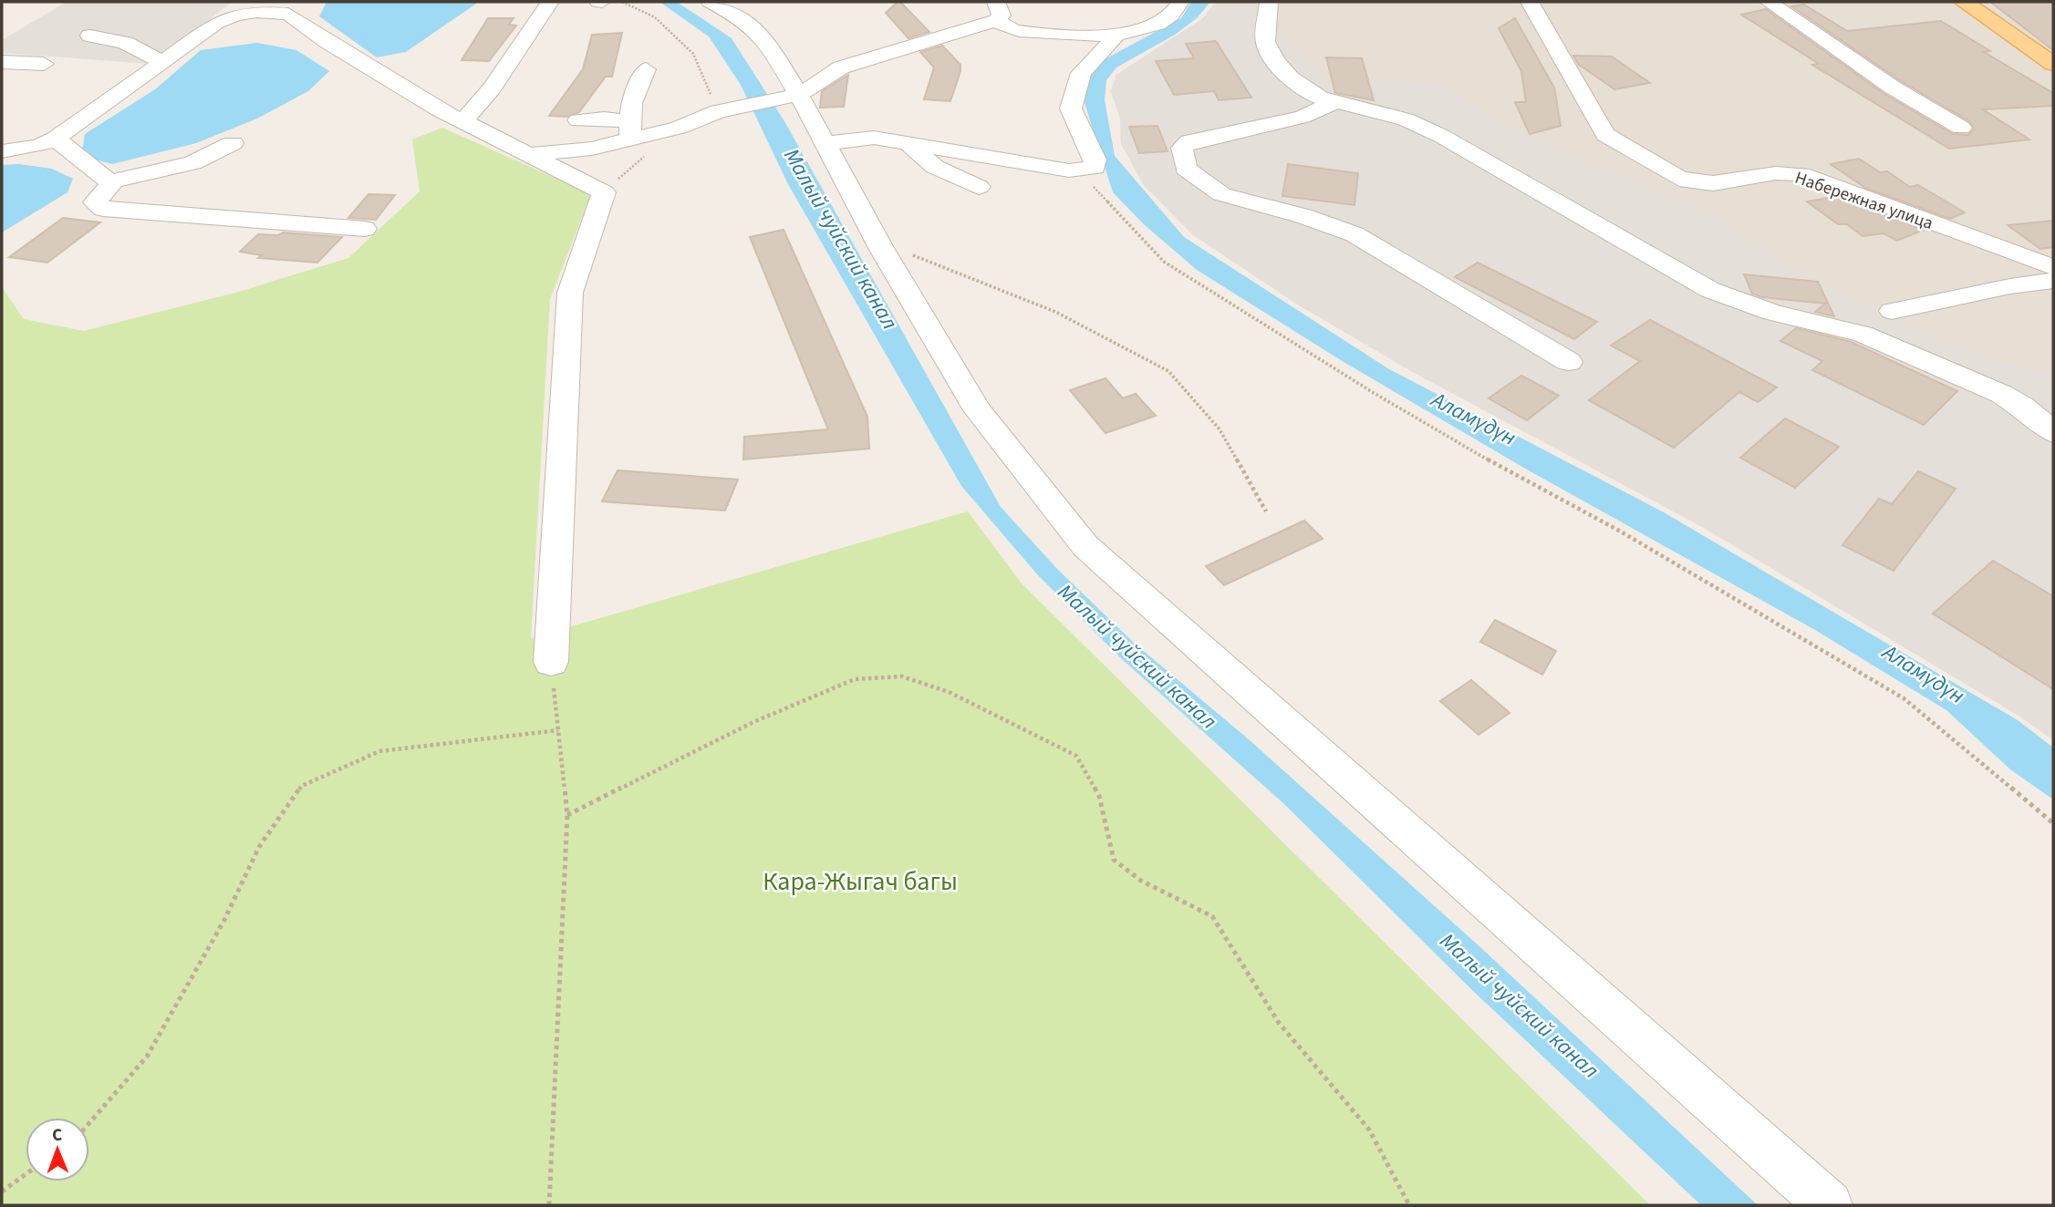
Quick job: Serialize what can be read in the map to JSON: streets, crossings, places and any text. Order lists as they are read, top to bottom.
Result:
{
  "streets": {
    "street": ["Набережная улица"]
  },
  "water": ["Малый чуйский канал", "Аламүдүн"],
  "parks": ["Кара-Жыгач багы"],
  "north": "top"
}
